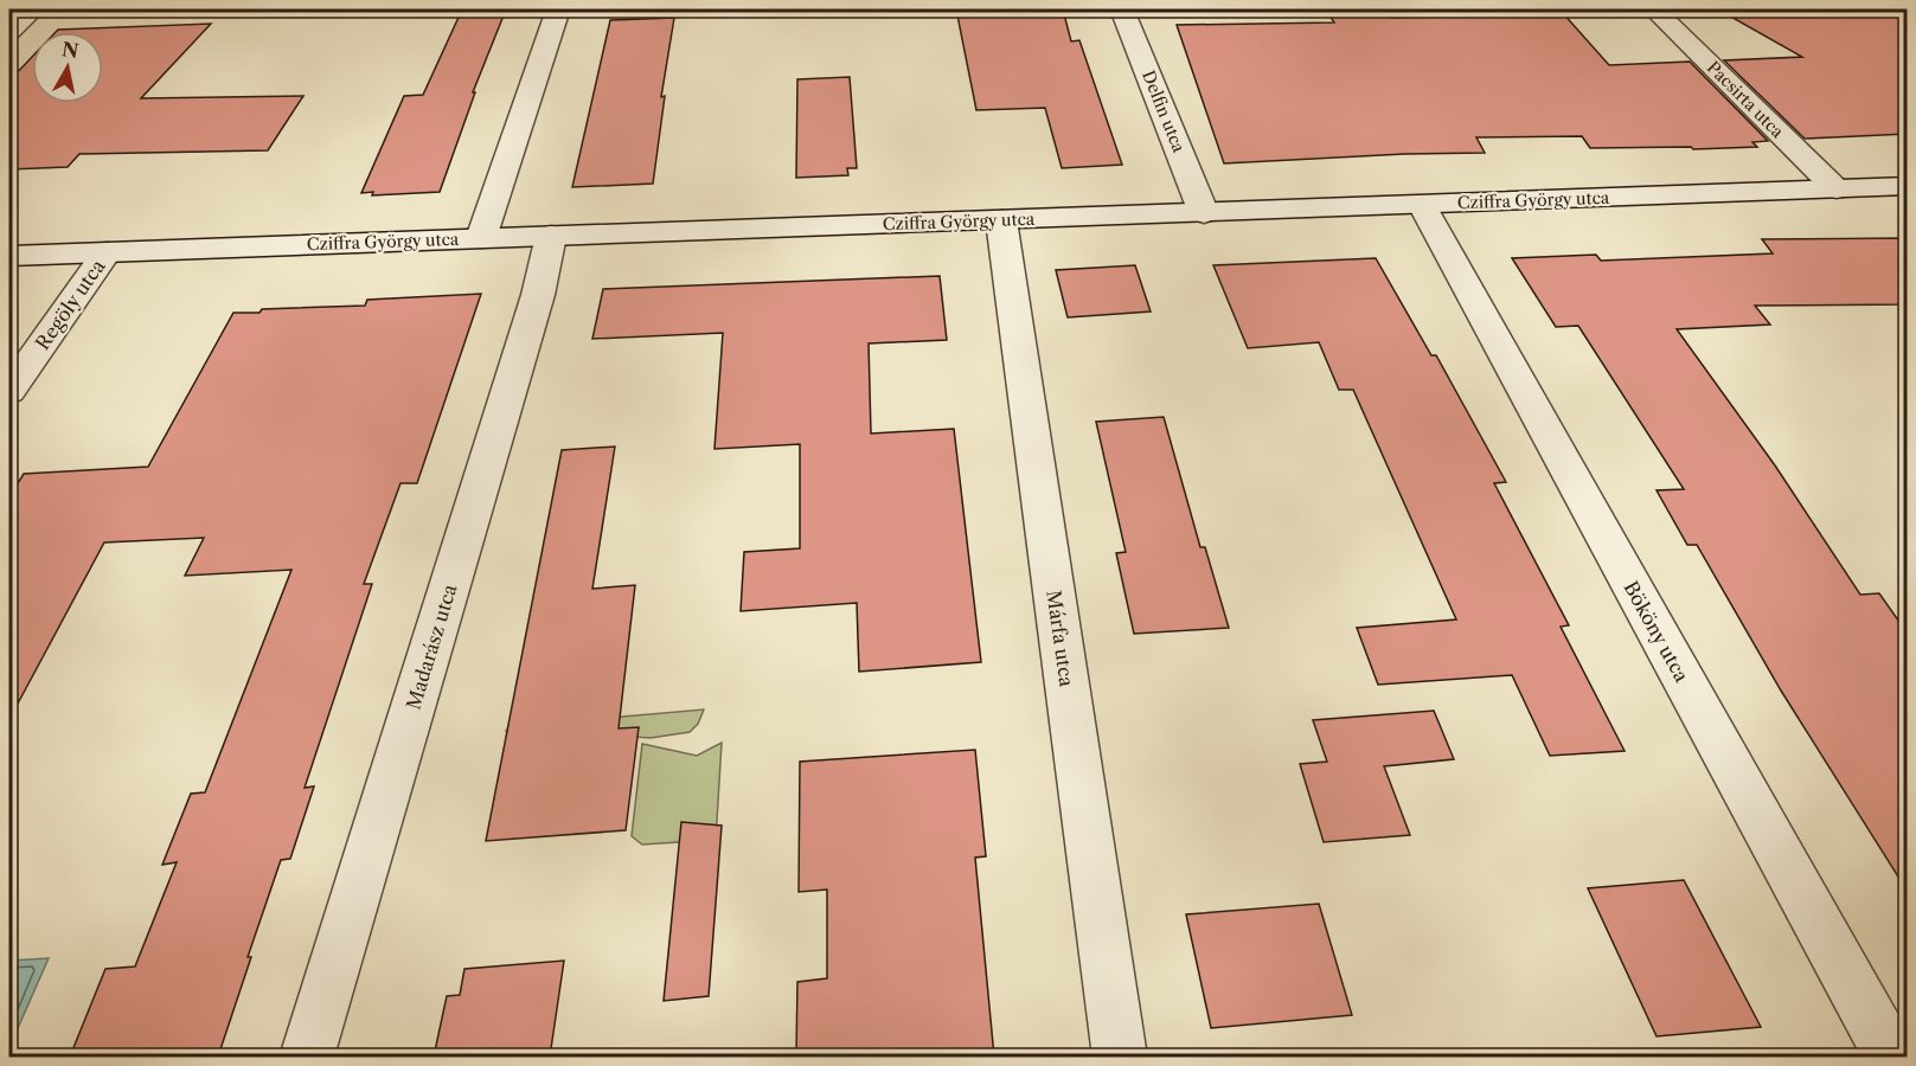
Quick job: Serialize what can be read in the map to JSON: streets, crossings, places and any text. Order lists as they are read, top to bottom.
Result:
{
  "streets": {
    "street": [
      "Pacsirta utca",
      "Delfin utca",
      "Cziffra György utca",
      "Regöly utca",
      "Bököny utca",
      "Márfa utca",
      "Madarász utca"
    ]
  },
  "crossings": [
    ["Pacsirta utca", "Cziffra György utca"],
    ["Delfin utca", "Cziffra György utca"],
    ["Cziffra György utca", "Regöly utca"],
    ["Cziffra György utca", "Bököny utca"],
    ["Cziffra György utca", "Márfa utca"],
    ["Cziffra György utca", "Madarász utca"]
  ],
  "north": "top"
}
